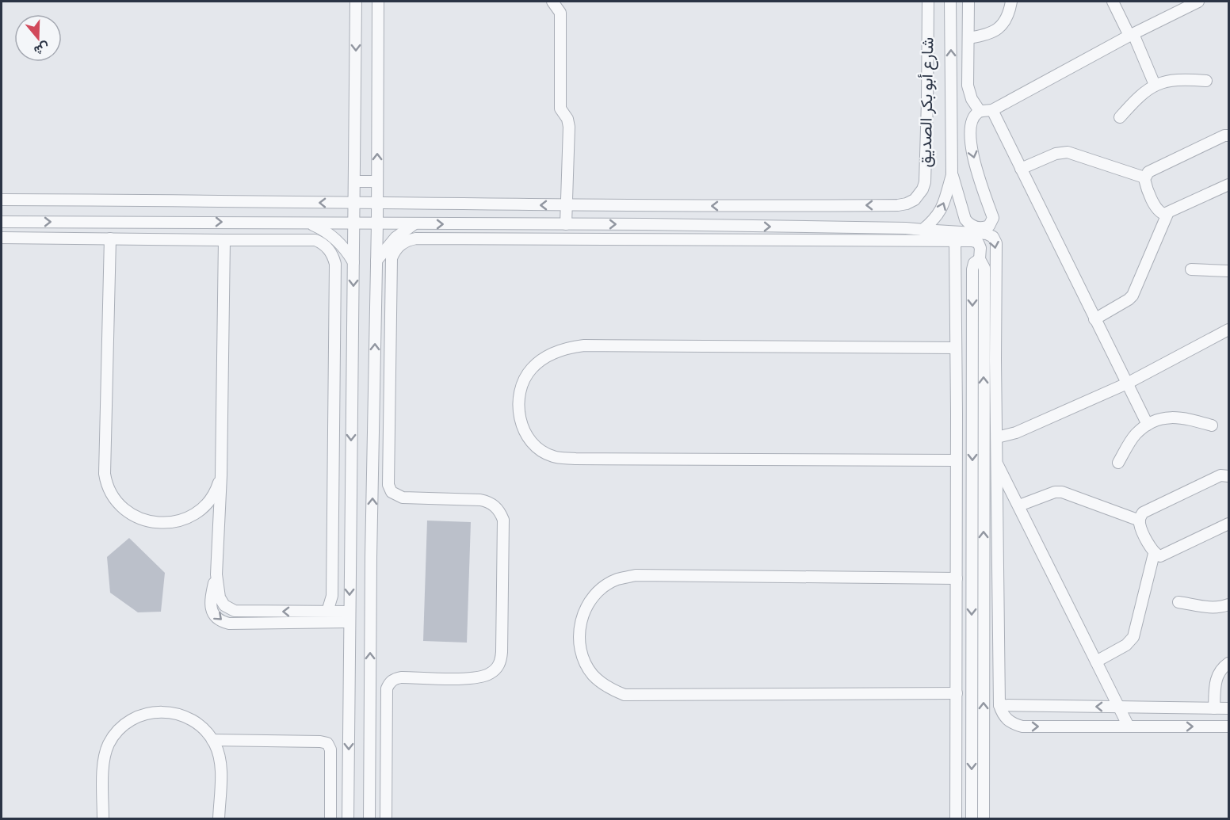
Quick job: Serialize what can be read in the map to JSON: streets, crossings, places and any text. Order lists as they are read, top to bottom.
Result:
{
  "streets": {
    "street": ["شارع أبو بكر الصديق"]
  },
  "north": "bottom"
}
